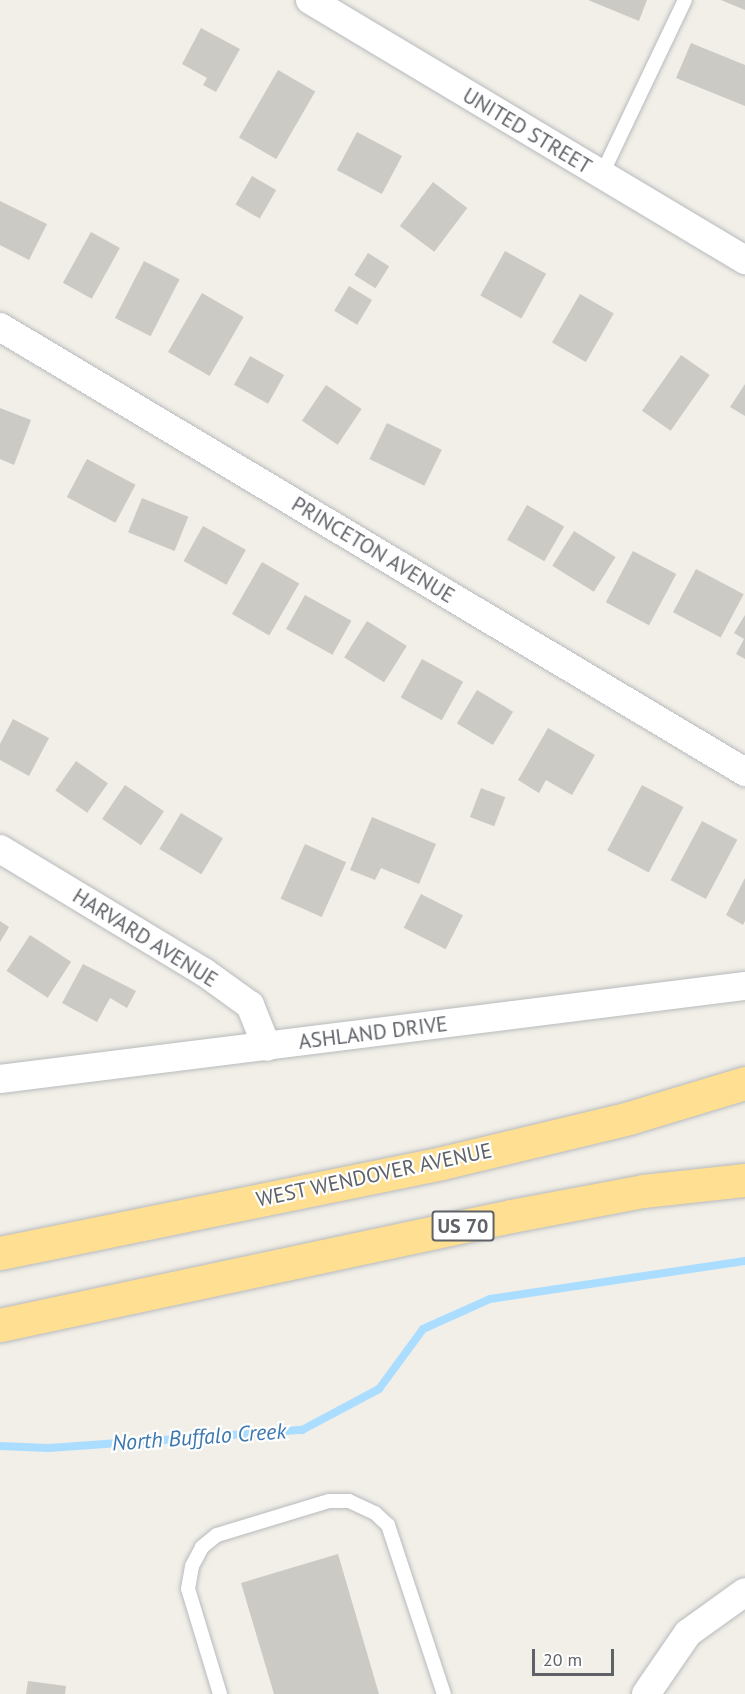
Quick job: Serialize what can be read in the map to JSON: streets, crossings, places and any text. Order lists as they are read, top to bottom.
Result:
{
  "streets": {
    "highway": ["WEST WENDOVER AVENUE", "US 70"],
    "street": [
      "UNITED STREET",
      "PRINCETON AVENUE",
      "HARVARD AVENUE",
      "ASHLAND DRIVE"
    ]
  },
  "crossings": [
    ["HARVARD AVENUE", "ASHLAND DRIVE"]
  ],
  "water": ["North Buffalo Creek"],
  "scale_bar": "20 m"
}
